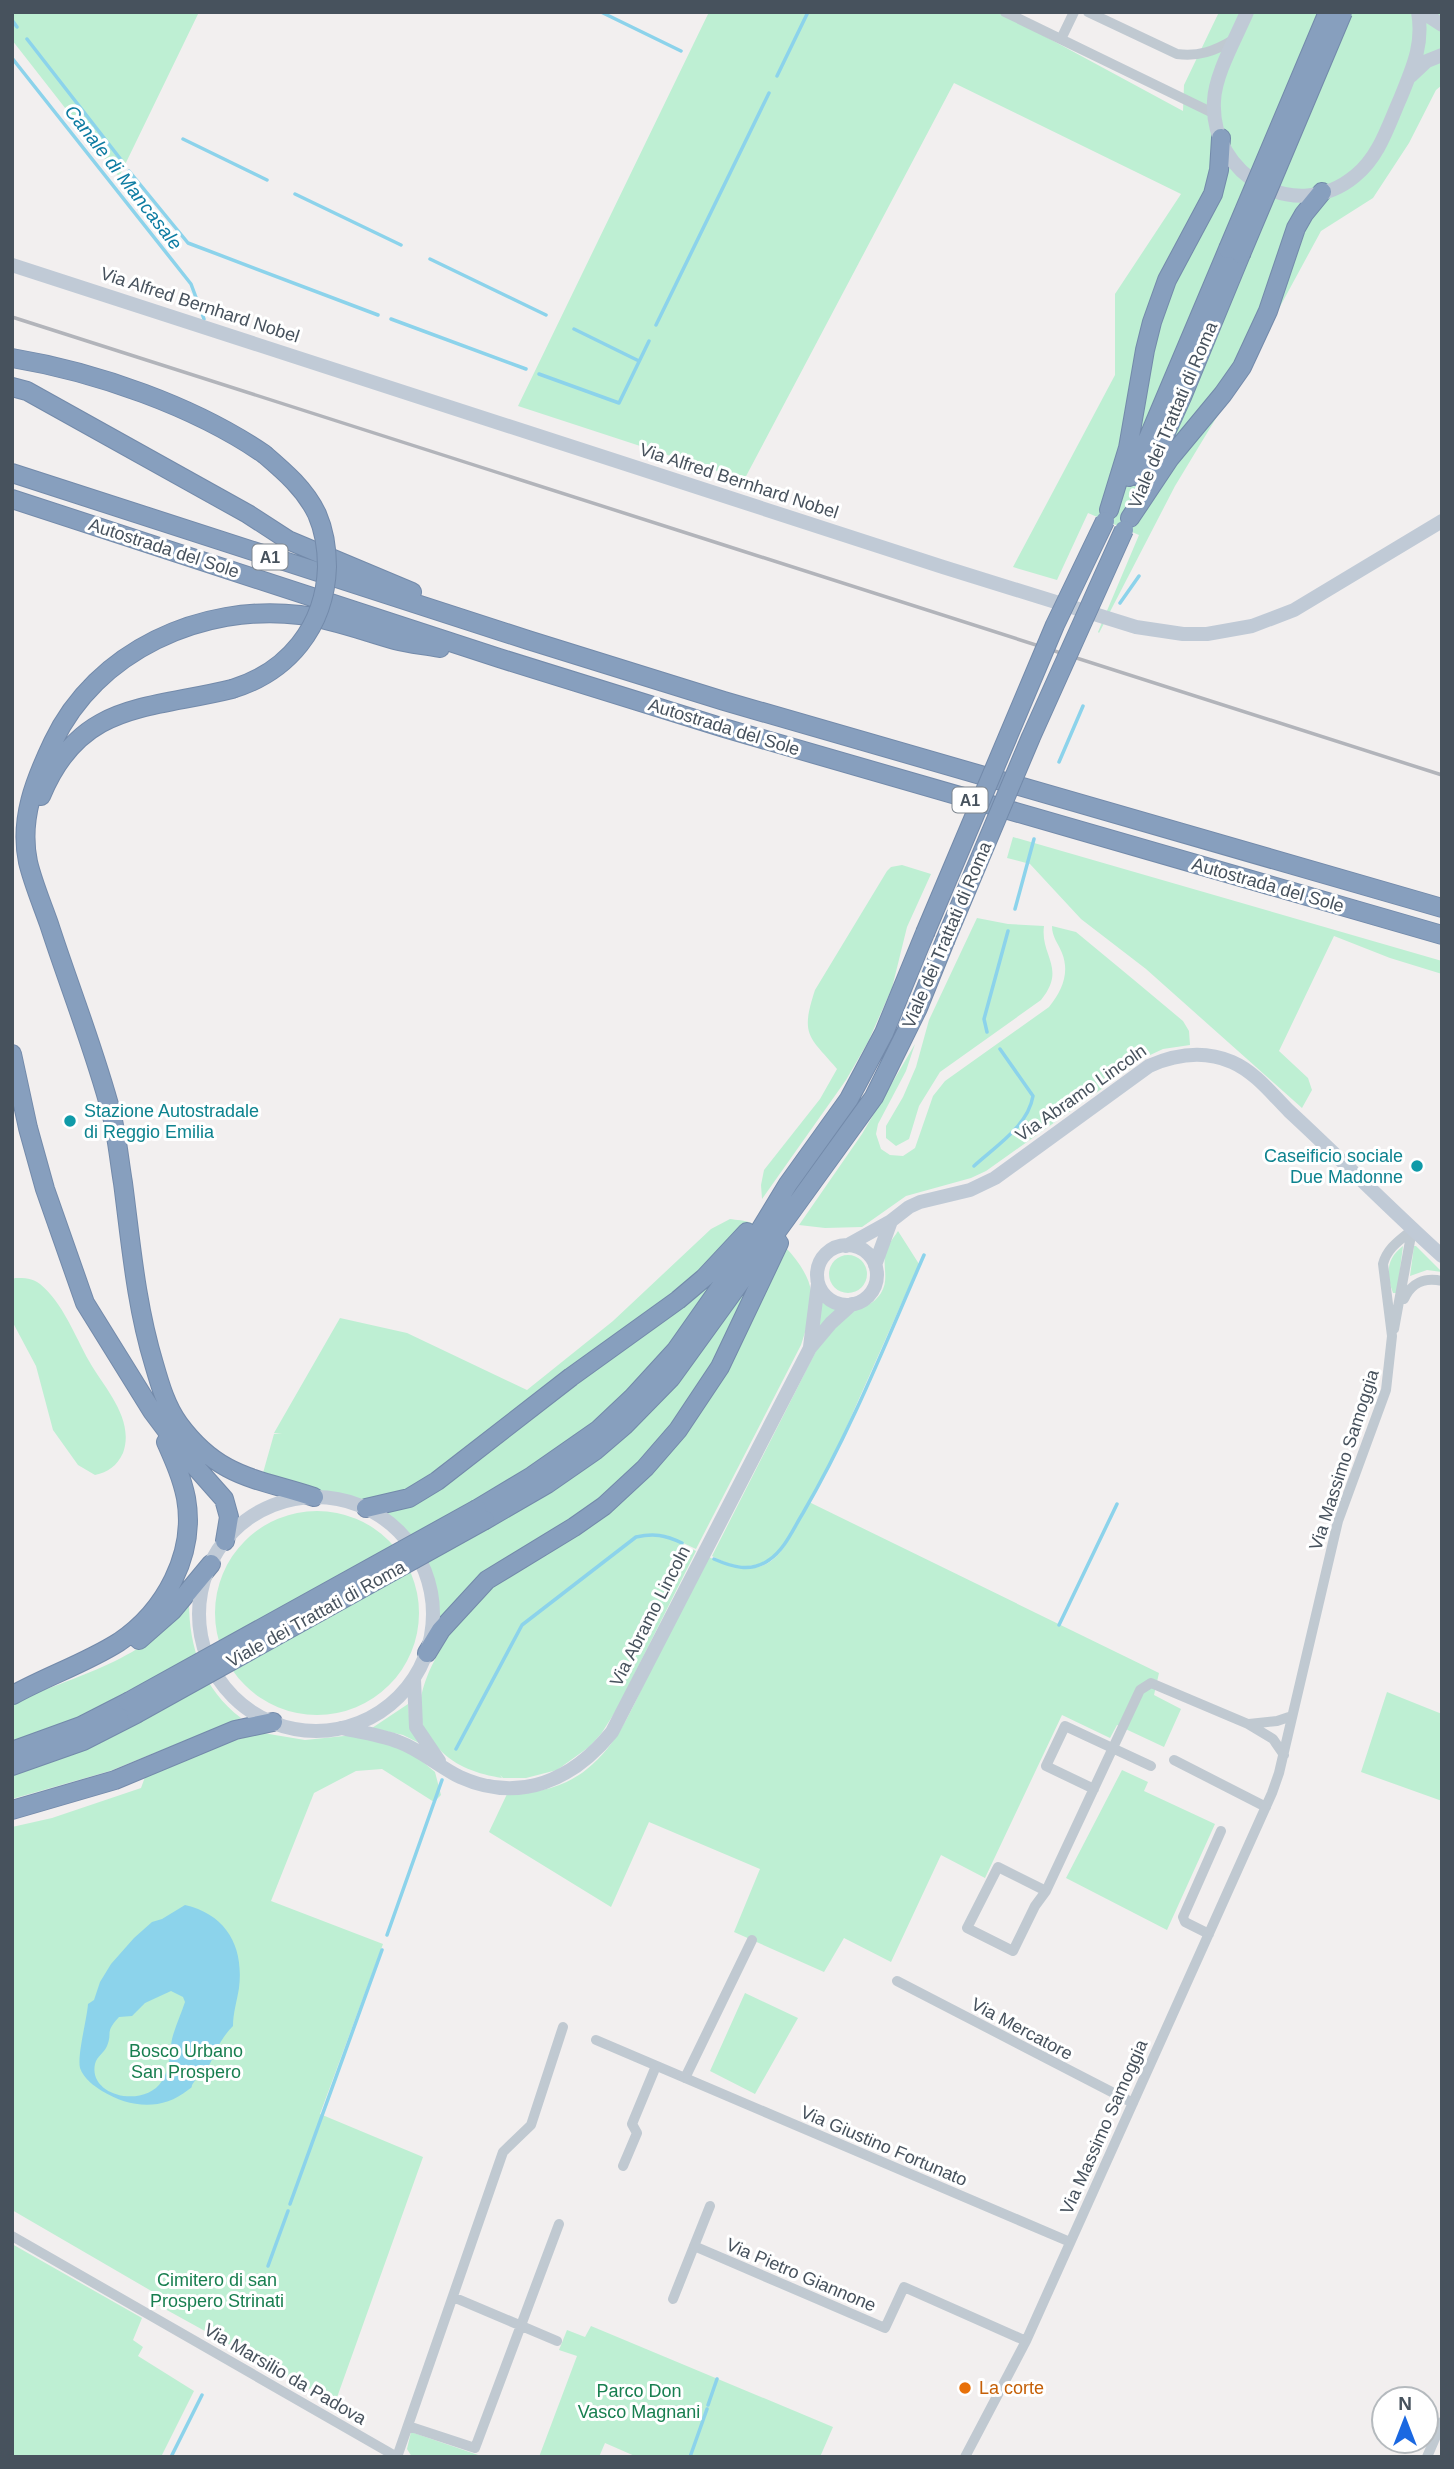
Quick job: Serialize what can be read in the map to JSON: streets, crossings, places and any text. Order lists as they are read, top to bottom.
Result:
{
  "streets": {
    "highway": ["Viale dei Trattati di Roma", "Autostrada del Sole", "A1"],
    "street": [
      "Via Alfred Bernhard Nobel",
      "Via Abramo Lincoln",
      "Via Massimo Samoggia",
      "Via Mercatore",
      "Via Giustino Fortunato",
      "Via Pietro Giannone",
      "Via Marsilio da Padova"
    ]
  },
  "crossings": [
    ["Viale dei Trattati di Roma", "Via Abramo Lincoln"],
    ["Via Abramo Lincoln", "Via Massimo Samoggia"],
    ["Via Massimo Samoggia", "Via Mercatore"],
    ["Via Massimo Samoggia", "Via Giustino Fortunato"],
    ["Via Massimo Samoggia", "Via Pietro Giannone"]
  ],
  "water": ["Canale di Mancasale"],
  "parks": ["Bosco Urbano San Prospero", "Cimitero di san Prospero Strinati", "Parco Don Vasco Magnani"],
  "places": ["Stazione Autostradale di Reggio Emilia", "Caseificio sociale Due Madonne", "La corte"],
  "north": "top"
}
